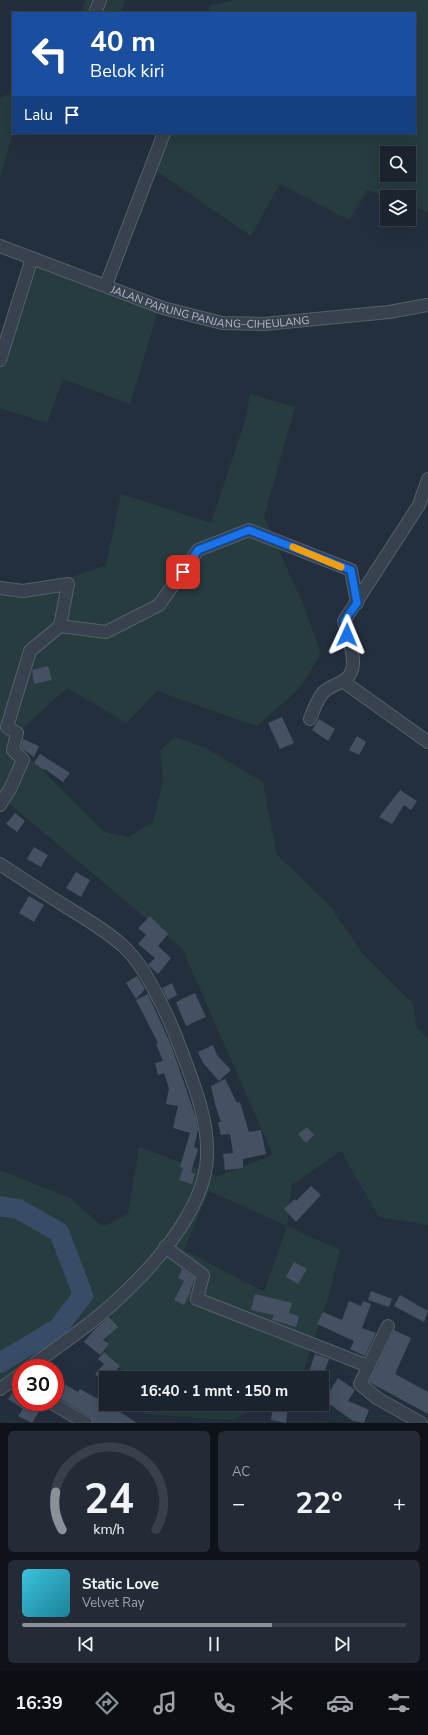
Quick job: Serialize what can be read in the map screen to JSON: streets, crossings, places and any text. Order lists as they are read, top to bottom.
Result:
{
  "streets": {
    "street": ["JALAN PARUNG PANJANG–CIHEULANG"]
  },
  "page": {
    "turn": ["40 m", "Belok kiri"],
    "then": "Lalu",
    "limit": "30",
    "trip": "16:40 · 1 mnt · 150 m",
    "tile": "AC",
    "heat": ["−", "22°", "+"],
    "song": ["Static Love", "Velvet Ray"],
    "tabs": "16:39",
    "gauge": ["24", "km/h"]
  }
}
